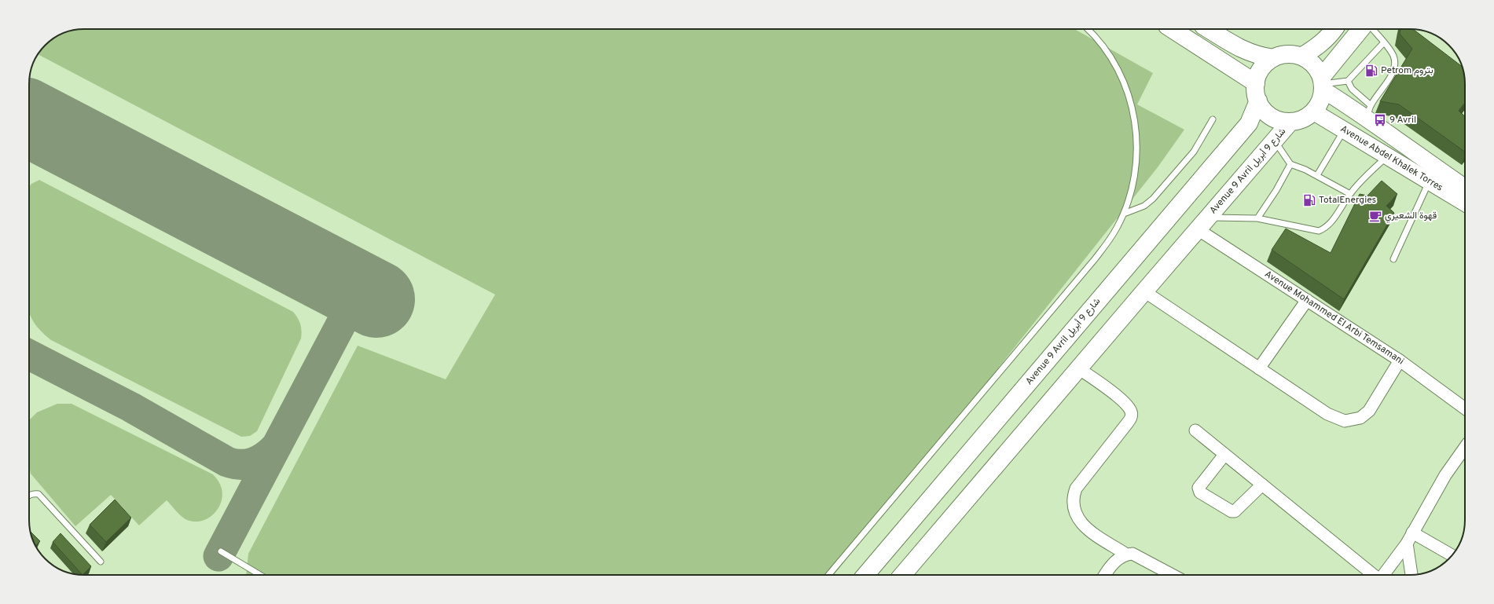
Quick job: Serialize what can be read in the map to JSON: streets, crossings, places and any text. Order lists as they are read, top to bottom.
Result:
{
  "streets": {
    "main road": ["Avenue Abdel Khalek Torres", "Avenue 9 Avril شارع 9 أبريل"],
    "street": ["Avenue Mohammed El Arbi Temsamani"]
  },
  "crossings": [
    ["Avenue Abdel Khalek Torres", "Avenue 9 Avril شارع 9 أبريل"],
    ["Avenue 9 Avril شارع 9 أبريل", "Avenue Mohammed El Arbi Temsamani"]
  ],
  "places": {
    "fuel station": ["Petrom بتروم", "TotalEnergies"],
    "bus stop": ["9 Avril"],
    "cafe": ["قهوة الشعيري"]
  }
}
